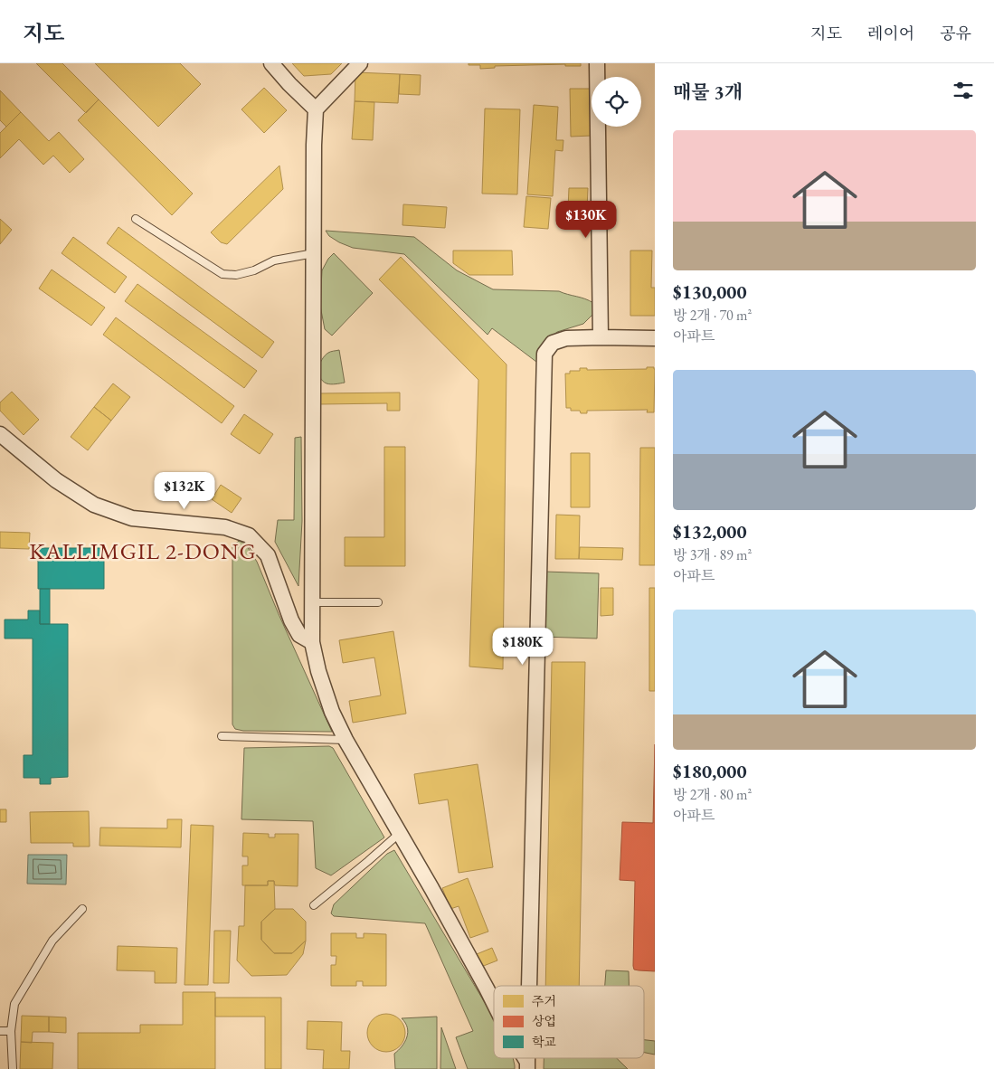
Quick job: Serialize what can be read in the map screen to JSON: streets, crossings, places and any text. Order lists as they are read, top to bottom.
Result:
{
  "districts": ["KALLIMGIL 2-DONG"],
  "legend": ["주거", "상업", "학교"],
  "page": {
    "header": "지도",
    "nav": ["지도", "레이어", "공유"],
    "heading": "매물 3개",
    "list": [
      {
        "name": "$130,000",
        "note": "방 2개 · 70 m² · 아파트"
      },
      {
        "name": "$132,000",
        "note": "방 3개 · 89 m² · 아파트"
      },
      {
        "name": "$180,000",
        "note": "방 2개 · 80 m² · 아파트"
      }
    ],
    "price": ["$130K", "$132K", "$180K"]
  }
}
